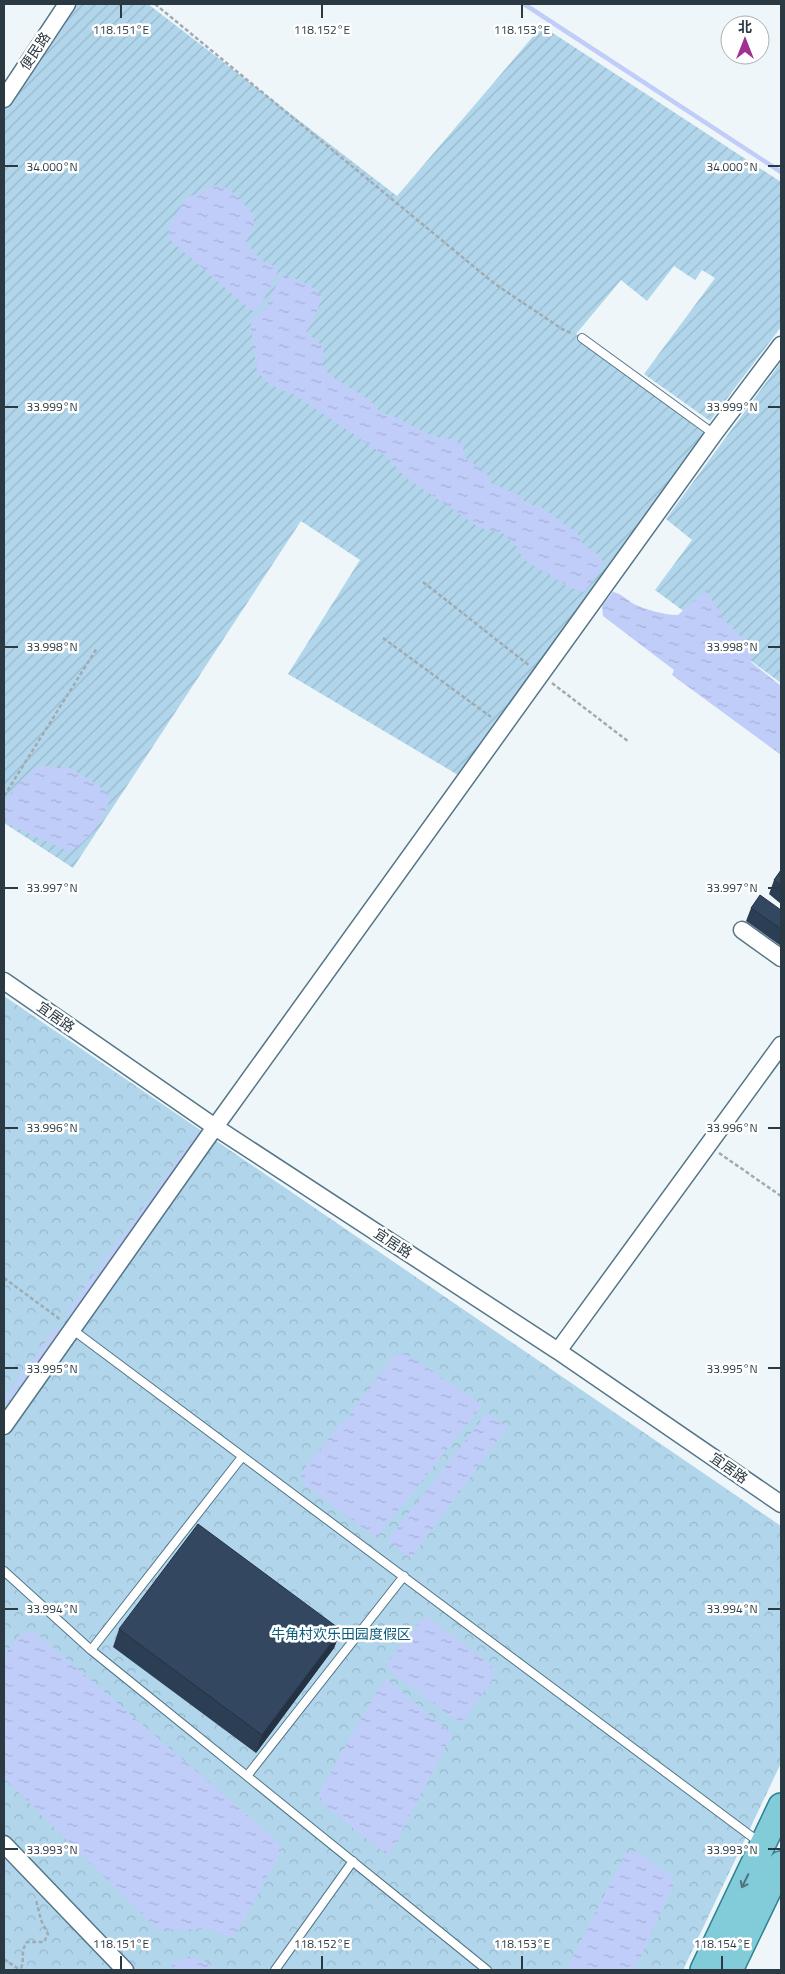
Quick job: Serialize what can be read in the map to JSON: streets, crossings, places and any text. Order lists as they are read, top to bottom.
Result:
{
  "streets": {
    "street": ["便民路", "宜居路"]
  },
  "parks": ["牛角村欢乐田园度假区"],
  "north": "top",
  "coordinates": [
    "118.151°E",
    "118.152°E",
    "118.153°E",
    "34.000°N",
    "33.999°N",
    "33.998°N",
    "33.997°N",
    "33.996°N",
    "33.995°N",
    "33.994°N",
    "33.993°N",
    "118.154°E"
  ]
}
